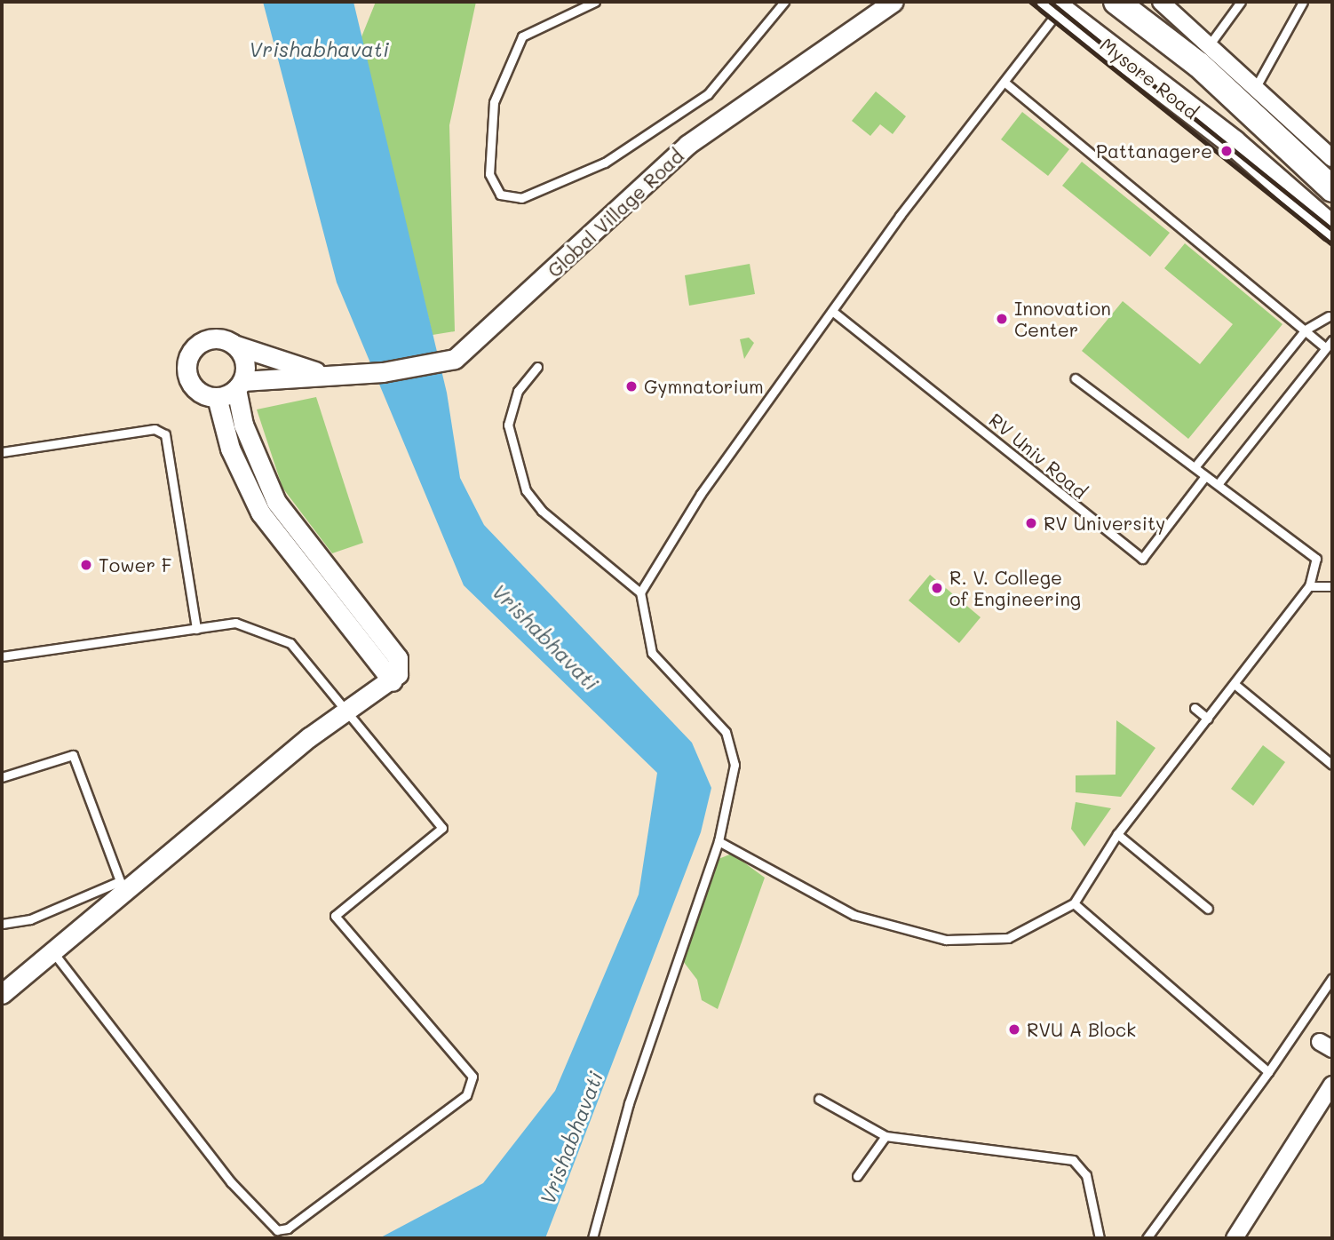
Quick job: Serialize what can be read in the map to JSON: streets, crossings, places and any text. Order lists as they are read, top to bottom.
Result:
{
  "streets": {
    "highway": ["Mysore Road"],
    "street": ["Global Village Road"],
    "lane": ["RV Univ Road"]
  },
  "water": ["Vrishabhavati"],
  "places": [
    "Pattanagere",
    "Innovation Center",
    "Gymnatorium",
    "RV University",
    "Tower F",
    "R. V. College of Engineering",
    "RVU A Block"
  ]
}
